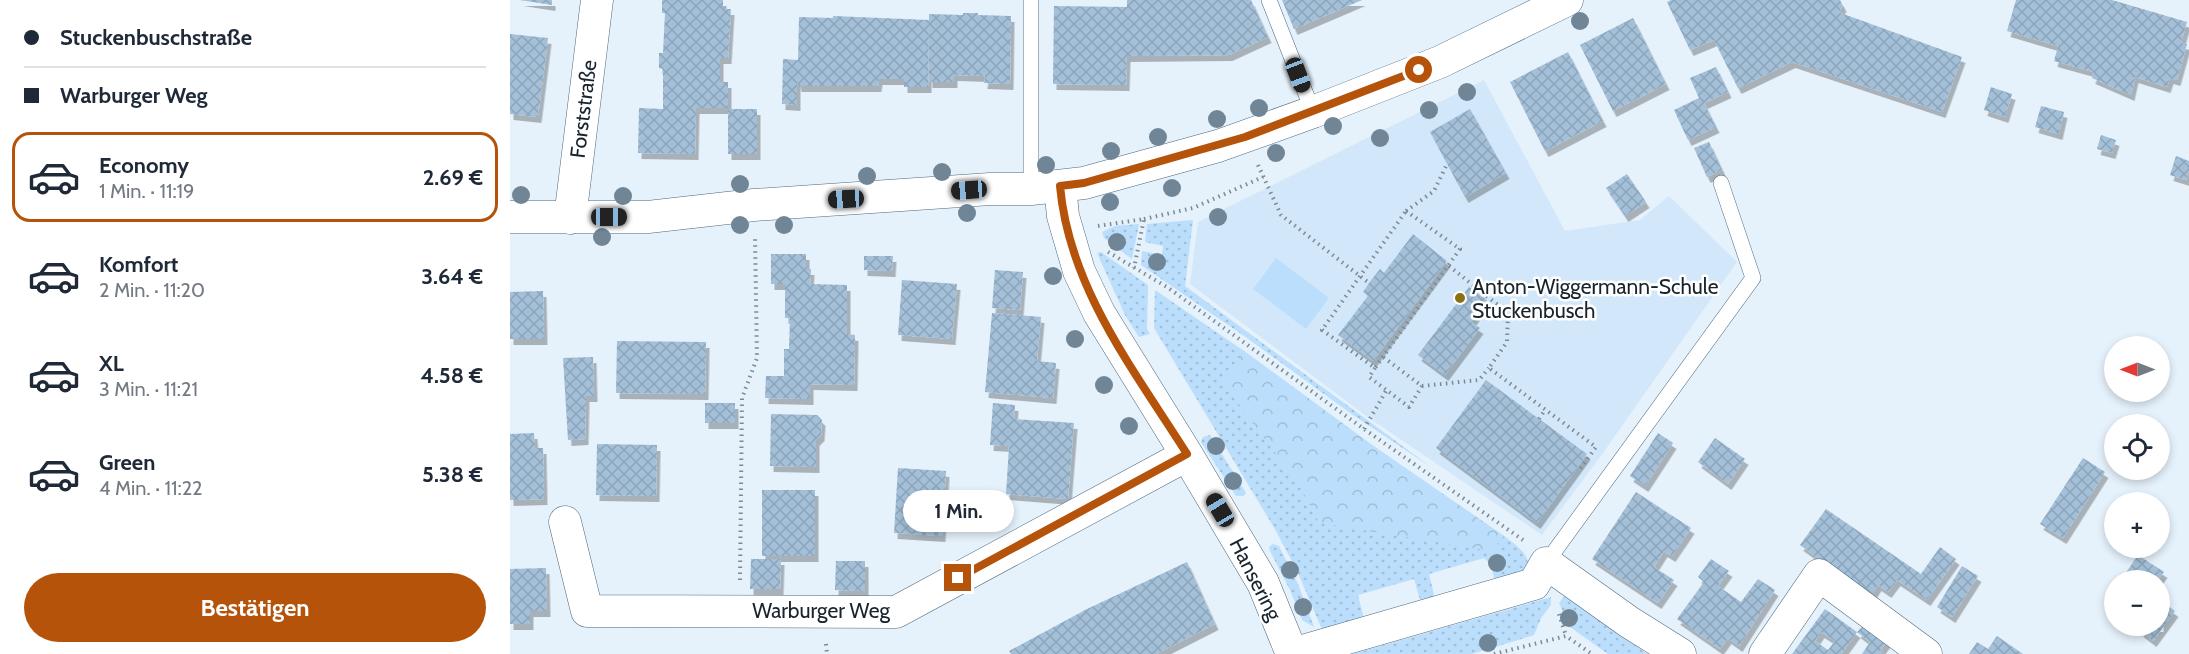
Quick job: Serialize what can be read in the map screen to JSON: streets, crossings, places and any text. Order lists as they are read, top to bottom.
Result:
{
  "streets": {
    "street": ["Forststraße", "Hansering", "Warburger Weg"]
  },
  "crossings": [
    ["Hansering", "Warburger Weg"]
  ],
  "places": ["Anton-Wiggermann-Schule Stuckenbusch"],
  "north": "left",
  "page": {
    "banner": ["Stuckenbuschstraße", "Warburger Weg"],
    "list": [
      {
        "name": "Economy",
        "note": "1 Min. · 11:19",
        "value": "2.69 €"
      },
      {
        "name": "Komfort",
        "note": "2 Min. · 11:20",
        "value": "3.64 €"
      },
      {
        "name": "XL",
        "note": "3 Min. · 11:21",
        "value": "4.58 €"
      },
      {
        "name": "Green",
        "note": "4 Min. · 11:22",
        "value": "5.38 €"
      }
    ],
    "map_buttons": ["+", "−"],
    "bubble": "1 Min.",
    "buttons": "Bestätigen"
  }
}
